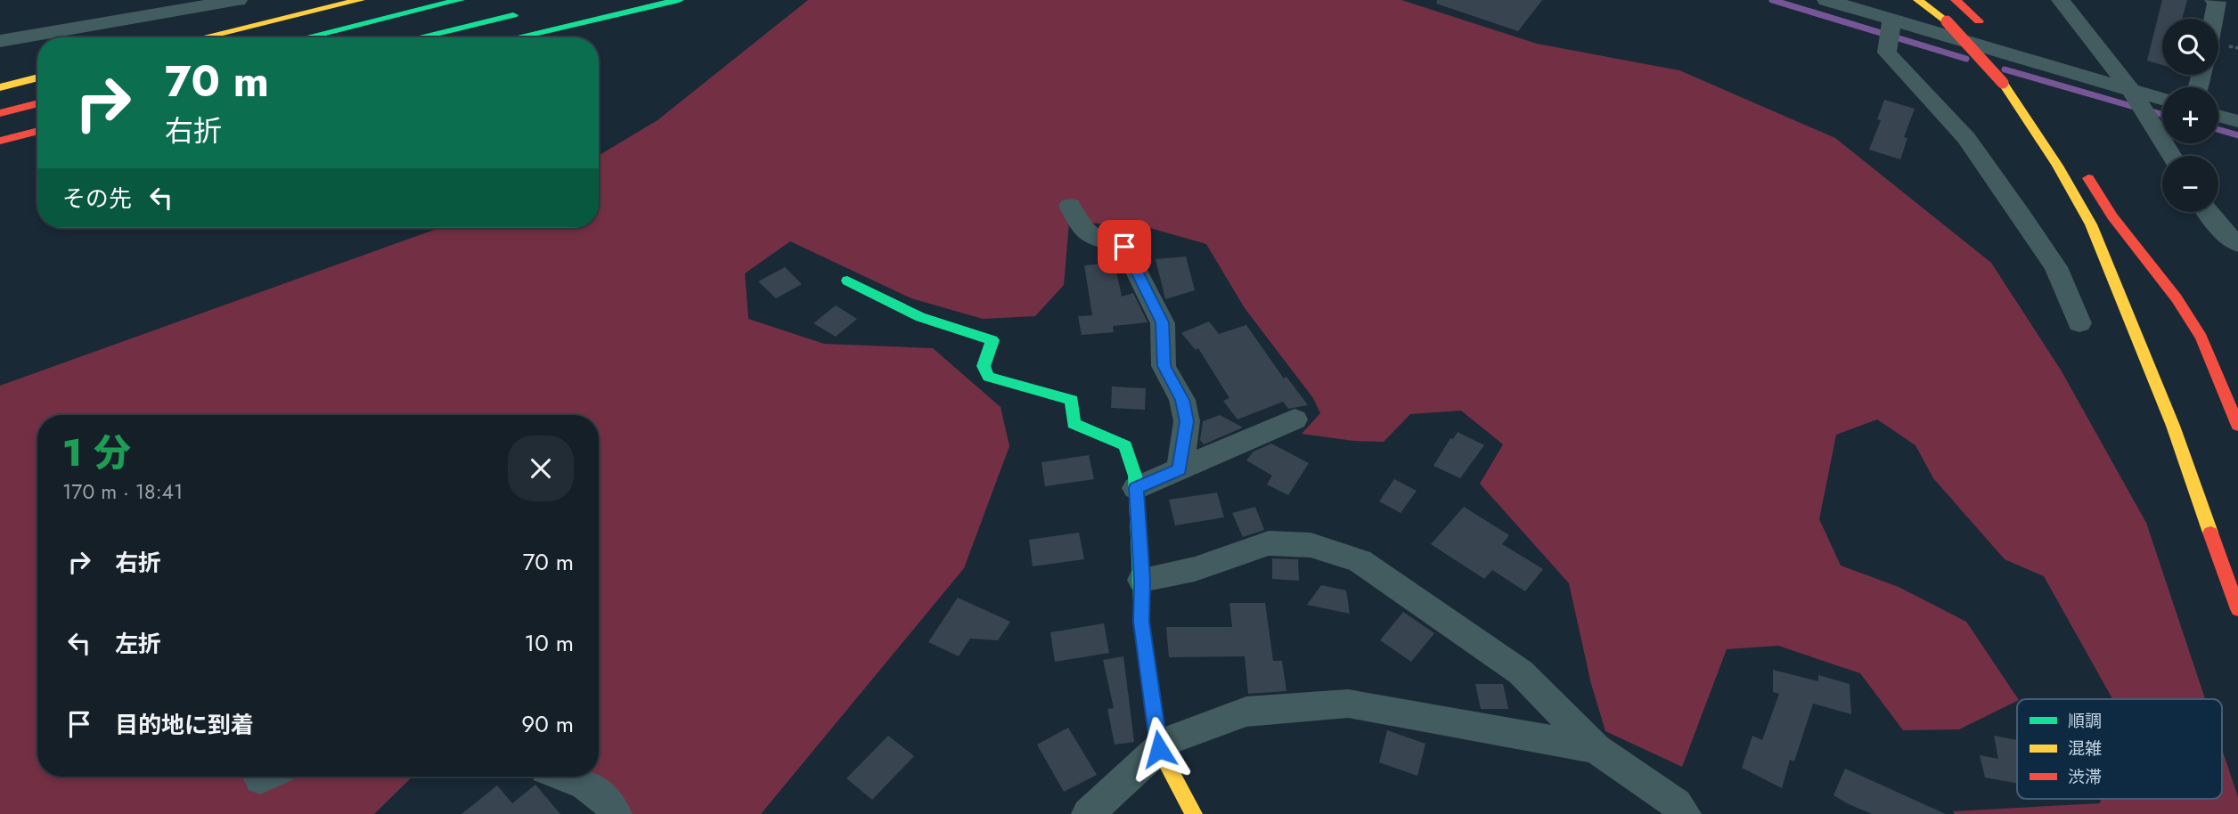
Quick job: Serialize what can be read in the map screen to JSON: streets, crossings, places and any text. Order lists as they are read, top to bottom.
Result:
{
  "legend": ["順調", "混雑", "渋滞"],
  "page": {
    "map_buttons": ["+", "−"],
    "turn": ["70 m", "右折"],
    "then": "その先",
    "heading": ["1 分", "170 m · 18:41"],
    "list": [
      {
        "name": "右折",
        "value": "70 m"
      },
      {
        "name": "左折",
        "value": "10 m"
      },
      {
        "name": "目的地に到着",
        "value": "90 m"
      }
    ]
  }
}
